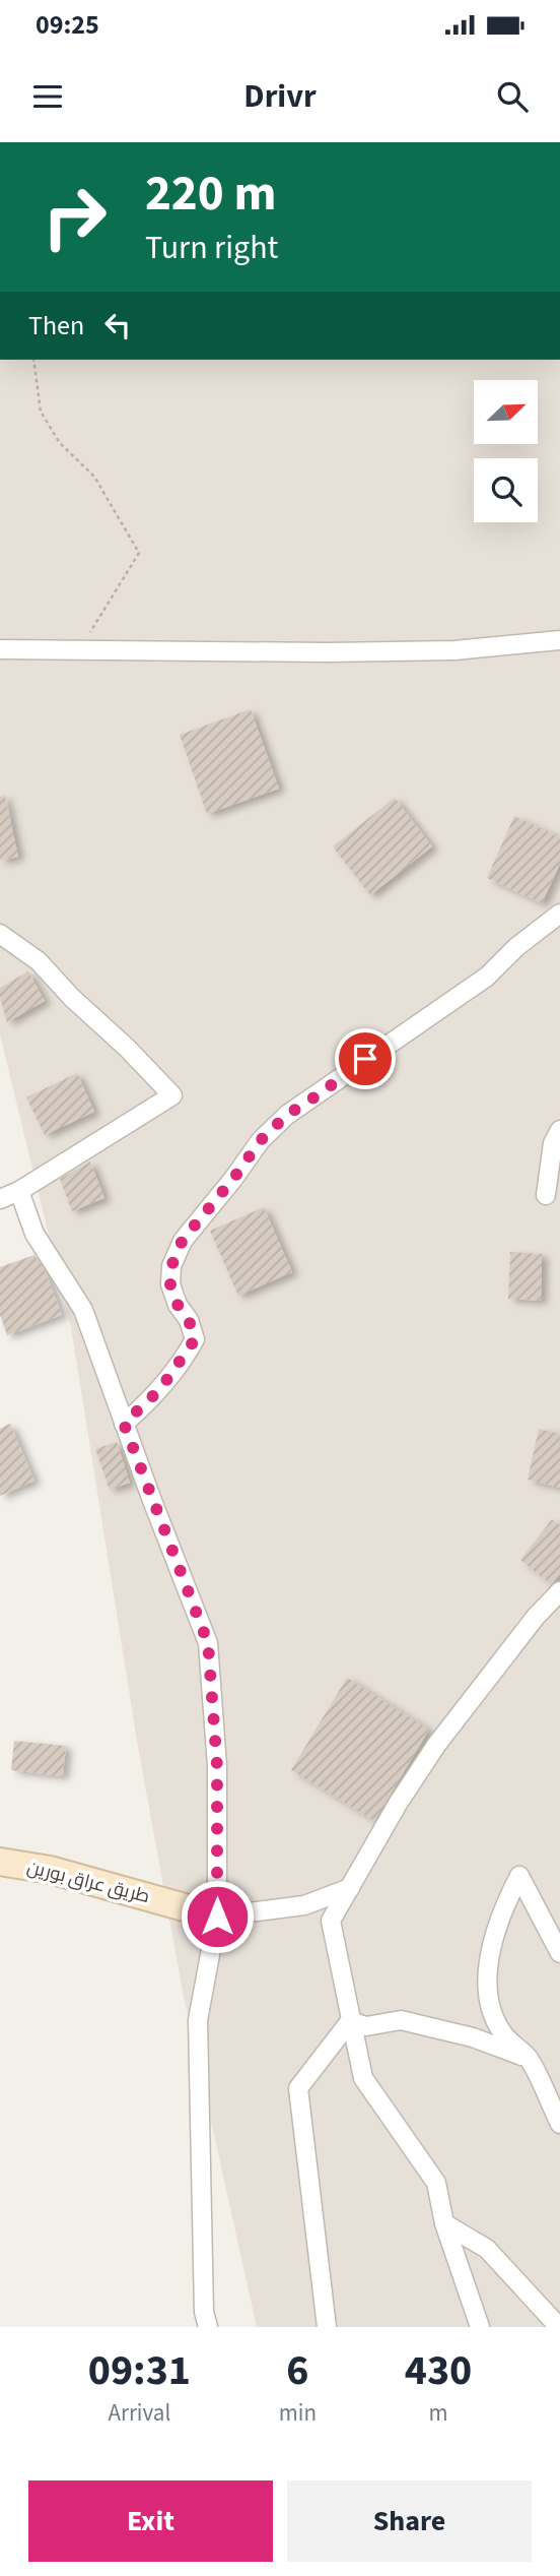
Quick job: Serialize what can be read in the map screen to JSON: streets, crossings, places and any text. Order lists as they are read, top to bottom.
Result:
{
  "streets": {
    "street": ["طريق عراق بورين"]
  },
  "north": "top right",
  "page": {
    "status": "09:25",
    "header": "Drivr",
    "turn": ["220 m", "Turn right"],
    "then": "Then",
    "eta": [
      "09:31",
      "Arrival",
      "6",
      "min",
      "430",
      "m"
    ],
    "buttons": ["Exit", "Share"]
  }
}
